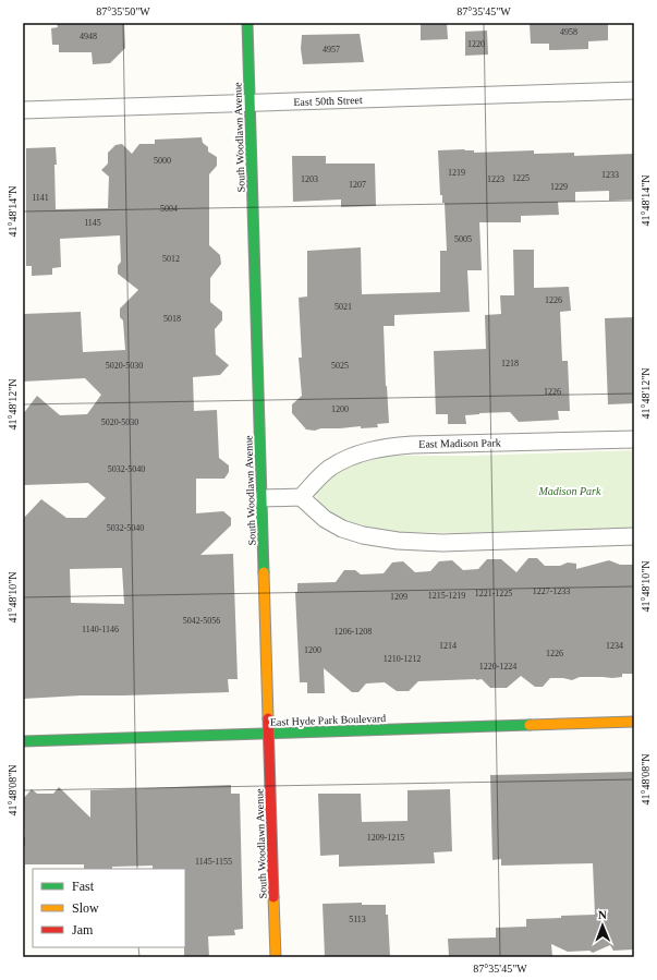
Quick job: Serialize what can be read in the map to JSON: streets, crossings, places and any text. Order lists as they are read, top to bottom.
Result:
{
  "streets": {
    "street": [
      "East 50th Street",
      "South Woodlawn Avenue",
      "East Madison Park",
      "East Hyde Park Boulevard"
    ]
  },
  "crossings": [
    ["East 50th Street", "South Woodlawn Avenue"],
    ["South Woodlawn Avenue", "East Hyde Park Boulevard"]
  ],
  "parks": ["Madison Park"],
  "house_numbers": [
    "4958",
    "4948",
    "1220",
    "4957",
    "5000",
    "1219",
    "1233",
    "1225",
    "1203",
    "1223",
    "1207",
    "1229",
    "1141",
    "5004",
    "1145",
    "5005",
    "5012",
    "1226",
    "5021",
    "5018",
    "1218",
    "5020-5030",
    "5025",
    "1226",
    "1200",
    "5020-5030",
    "5032-5040",
    "5032-5040",
    "1227-1233",
    "1221-1225",
    "1215-1219",
    "1209",
    "5042-5056",
    "1140-1146",
    "1206-1208",
    "1214",
    "1234",
    "1200",
    "1226",
    "1210-1212",
    "1220-1224",
    "1209-1215",
    "1145-1155",
    "5113"
  ],
  "legend": ["Fast", "Slow", "Jam"],
  "north": "top",
  "coordinates": [
    "87°35'50\"W",
    "87°35'45\"W",
    "41°48'14\"N",
    "41°48'12\"N",
    "41°48'10\"N",
    "41°48'08\"N"
  ]
}
